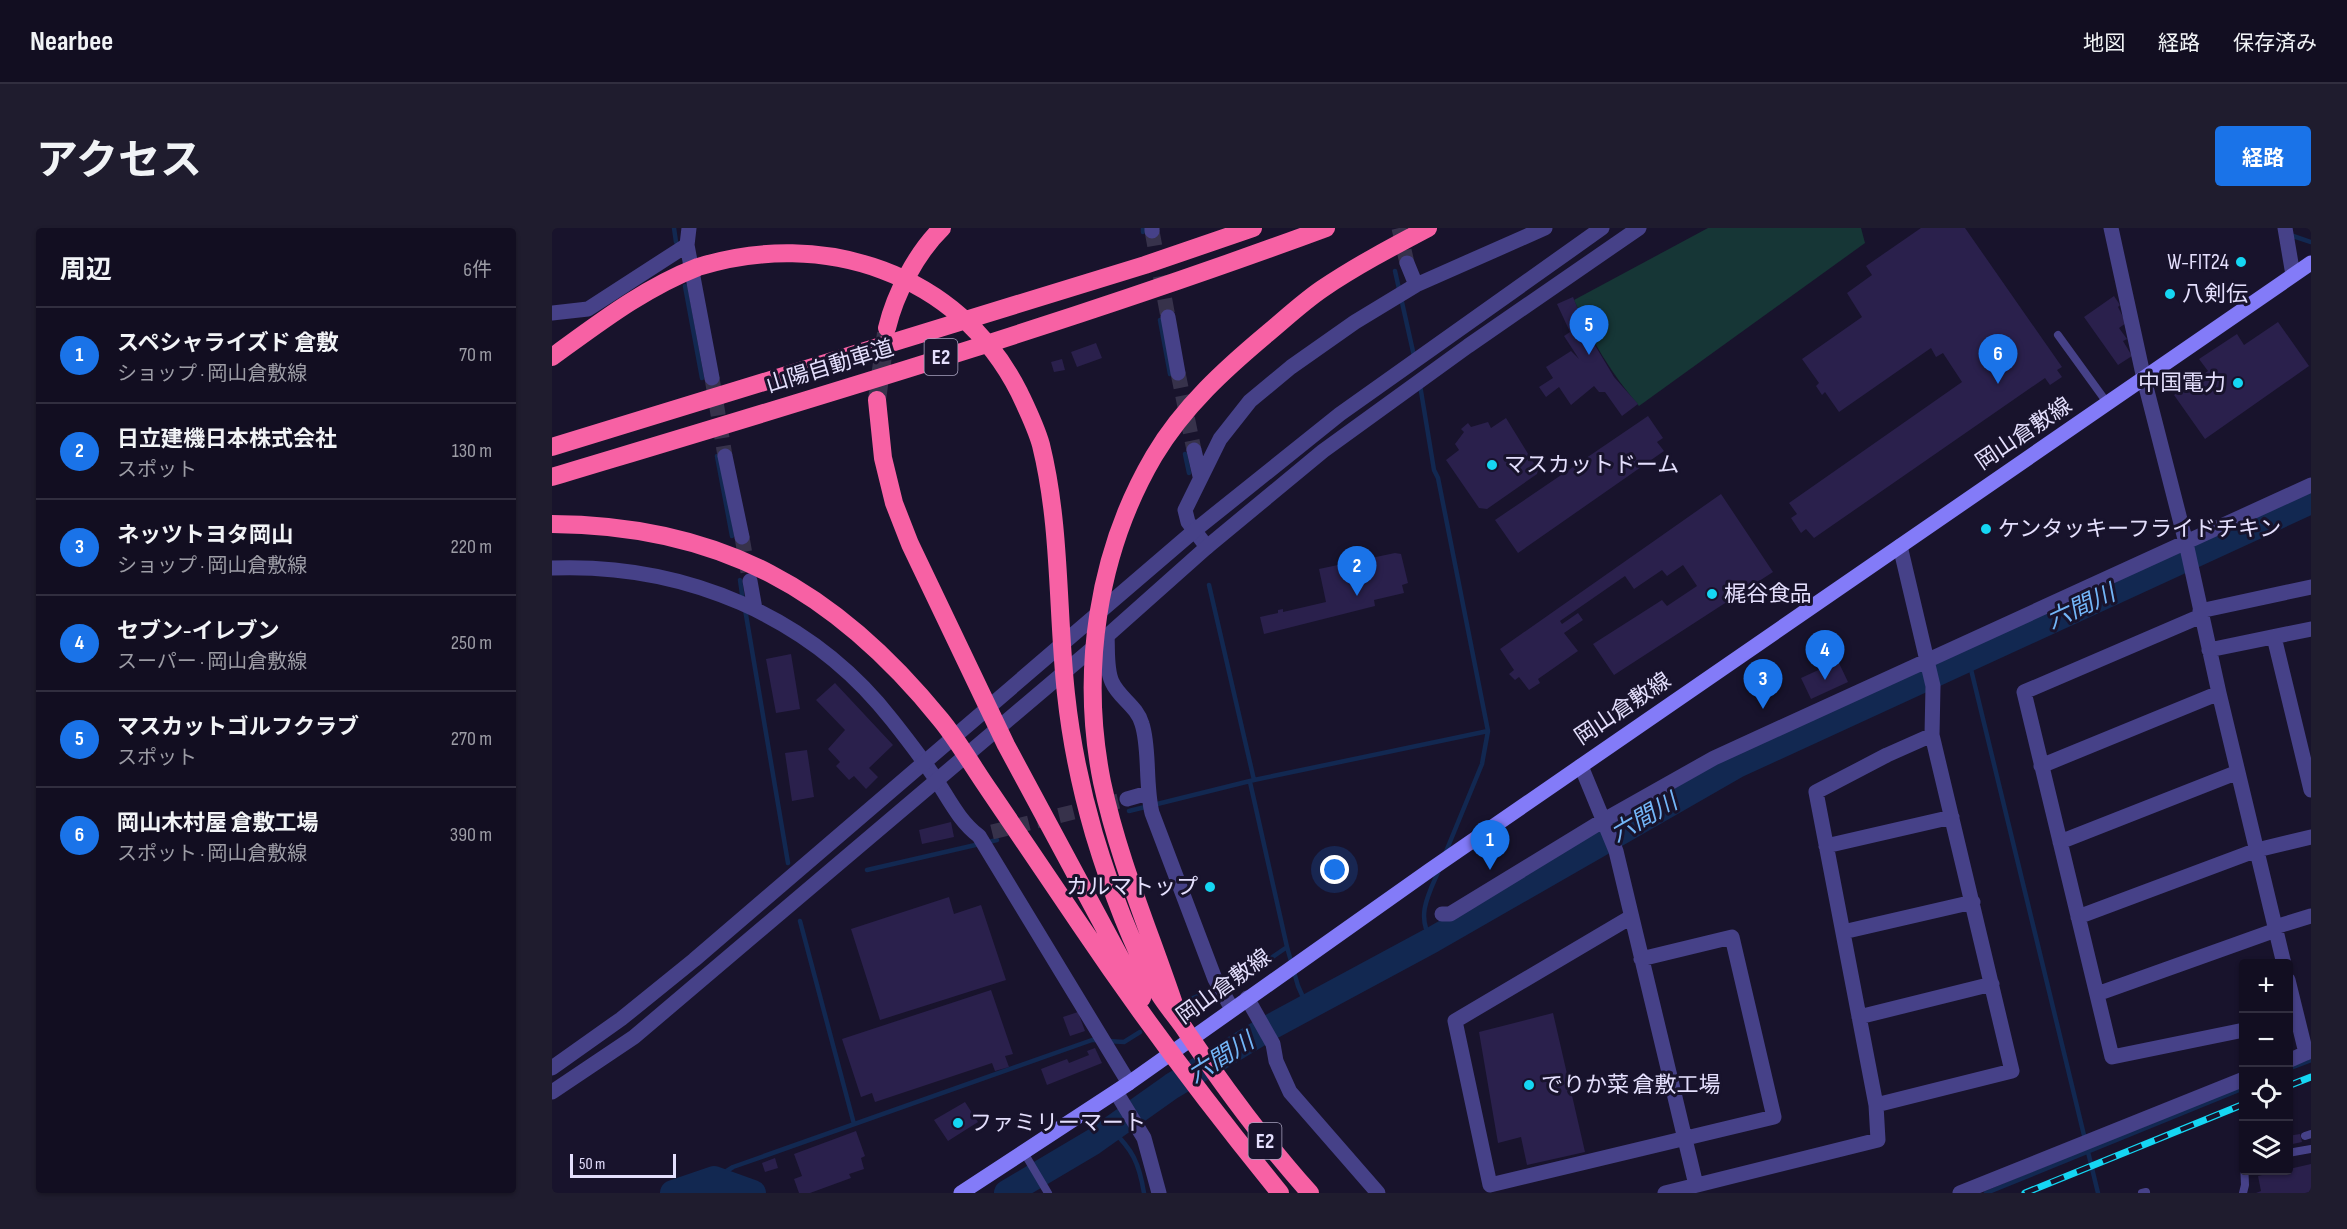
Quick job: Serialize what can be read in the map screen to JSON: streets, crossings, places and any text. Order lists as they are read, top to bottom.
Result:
{
  "streets": {
    "highway": ["E2", "山陽自動車道"],
    "main road": ["岡山倉敷線"]
  },
  "water": ["六間川"],
  "places": [
    "W-FIT24",
    "八剣伝",
    "中国電力",
    "マスカットドーム",
    "ケンタッキーフライドチキン",
    "梶谷食品",
    "カルマトップ",
    "でりか菜 倉敷工場",
    "ファミリーマート"
  ],
  "scale_bar": "50 m",
  "page": {
    "header": "Nearbee",
    "nav": ["地図", "経路", "保存済み"],
    "title": "アクセス",
    "buttons": "経路",
    "heading": ["周辺", "6件"],
    "pins": [
      "5",
      "6",
      "2",
      "4",
      "3",
      "1"
    ],
    "list": [
      {
        "mark": "1",
        "name": "スペシャライズド 倉敷",
        "note": "ショップ · 岡山倉敷線",
        "value": "70 m"
      },
      {
        "mark": "2",
        "name": "日立建機日本株式会社",
        "note": "スポット",
        "value": "130 m"
      },
      {
        "mark": "3",
        "name": "ネッツトヨタ岡山",
        "note": "ショップ · 岡山倉敷線",
        "value": "220 m"
      },
      {
        "mark": "4",
        "name": "セブン-イレブン",
        "note": "スーパー · 岡山倉敷線",
        "value": "250 m"
      },
      {
        "mark": "5",
        "name": "マスカットゴルフクラブ",
        "note": "スポット",
        "value": "270 m"
      },
      {
        "mark": "6",
        "name": "岡山木村屋 倉敷工場",
        "note": "スポット · 岡山倉敷線",
        "value": "390 m"
      }
    ],
    "map_buttons": ["+", "−"],
    "scale": "50 m"
  }
}
